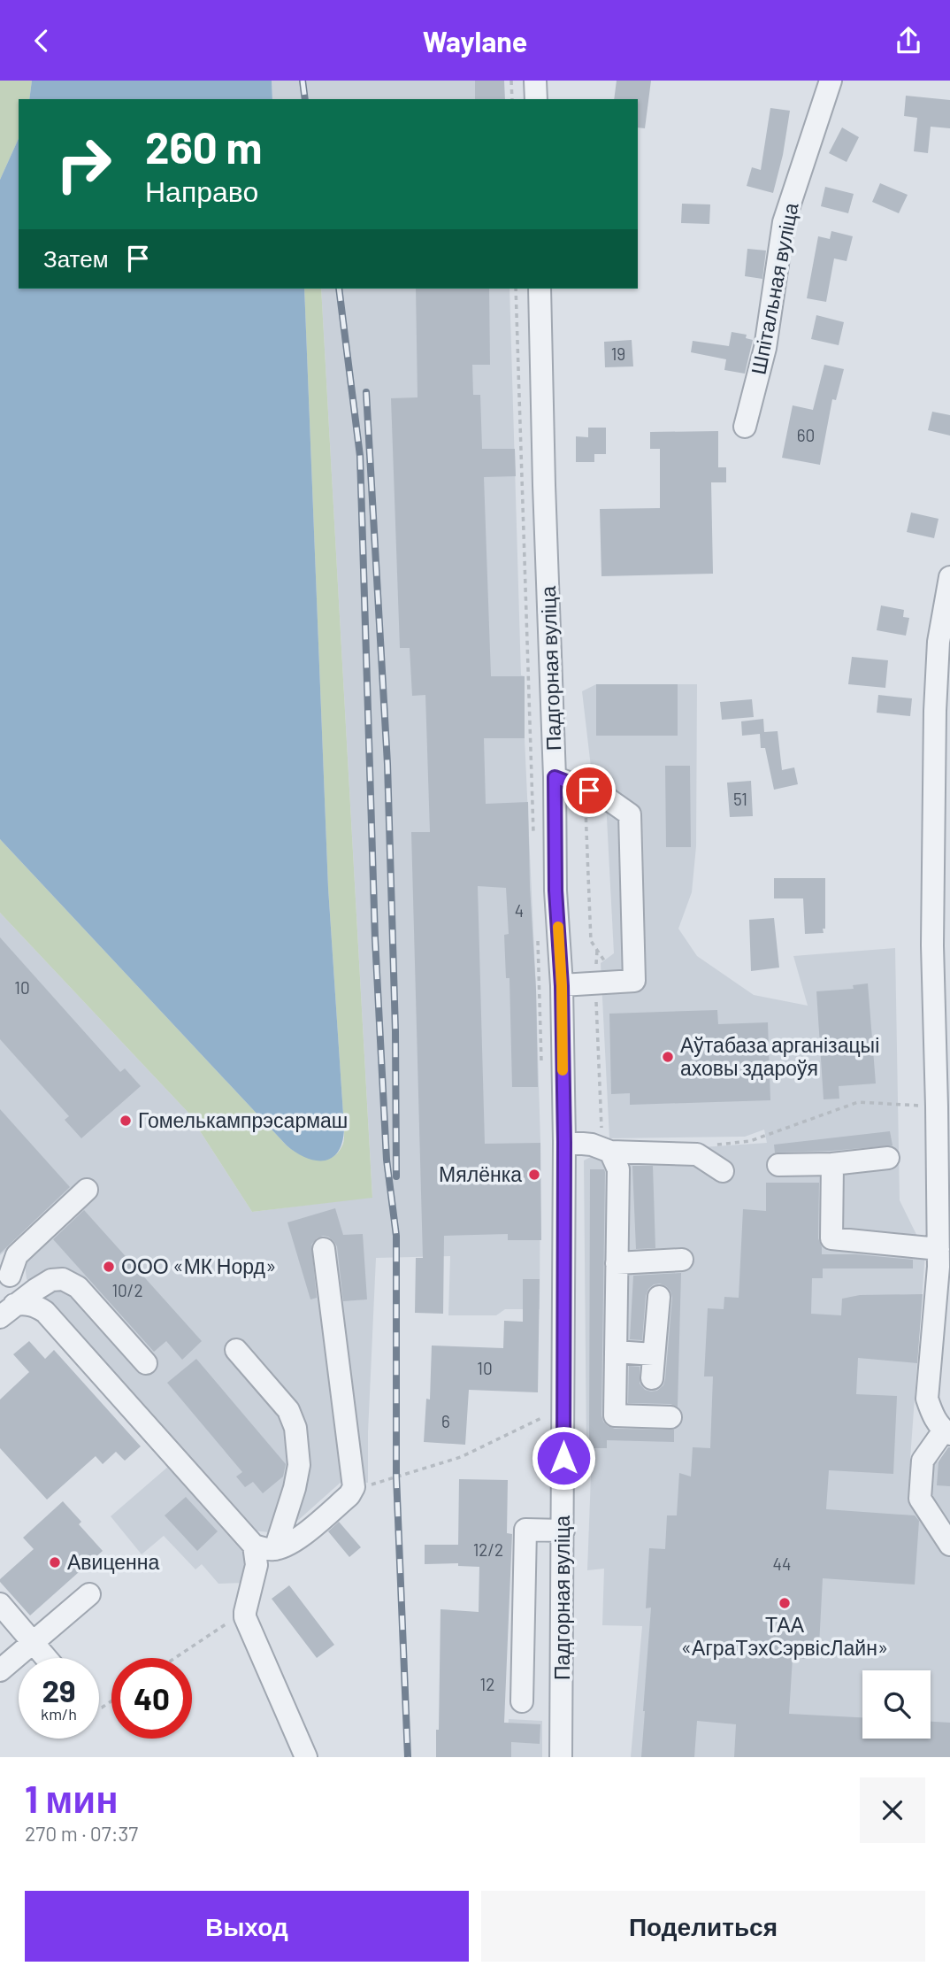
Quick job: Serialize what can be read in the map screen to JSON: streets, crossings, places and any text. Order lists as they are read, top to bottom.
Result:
{
  "streets": {
    "street": ["Шпітальная вуліца", "Падгорная вуліца"]
  },
  "places": [
    "Аўтабаза арганізацыі аховы здароўя",
    "Гомелькампрэсармаш",
    "Мялёнка",
    "ООО «МК Норд»",
    "Авиценна",
    "ТАА «АграТэхСэрвісЛайн»"
  ],
  "house_numbers": [
    "19",
    "60",
    "51",
    "4",
    "10",
    "10/2",
    "10",
    "6",
    "12/2",
    "44",
    "12"
  ],
  "page": {
    "header": "Waylane",
    "turn": ["260 m", "Направо"],
    "then": "Затем",
    "speed": "29 km/h",
    "limit": "40",
    "heading": ["1 мин", "270 m · 07:37"],
    "buttons": ["Выход", "Поделиться"]
  }
}
